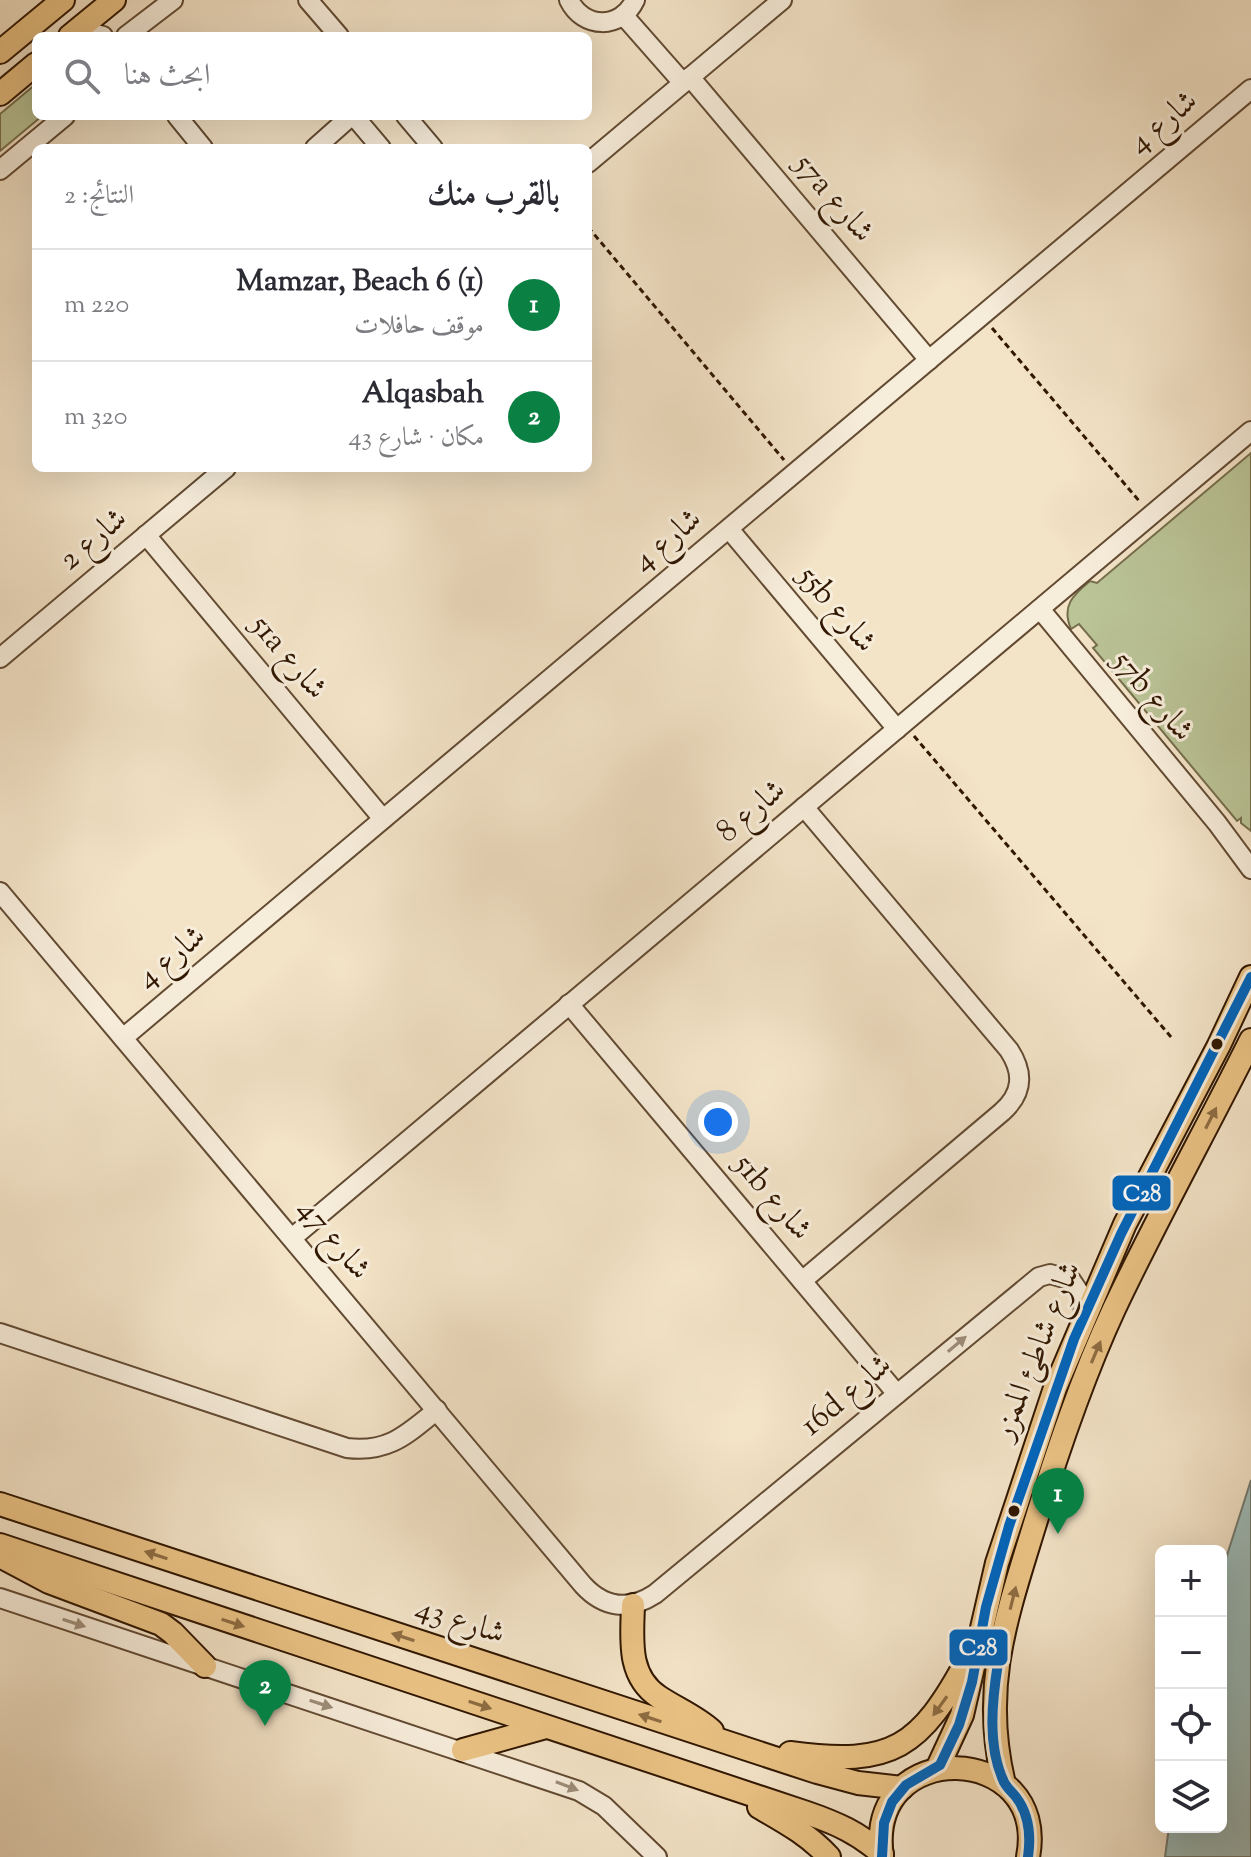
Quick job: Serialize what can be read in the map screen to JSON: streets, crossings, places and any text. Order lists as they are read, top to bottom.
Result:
{
  "streets": {
    "main road": ["شارع شاطئ الممزر", "شارع 43"],
    "street": [
      "شارع 4",
      "57a شارع",
      "شارع 2",
      "55b شارع",
      "51a شارع",
      "57b شارع",
      "شارع 8",
      "51b شارع",
      "شارع 47",
      "16d شارع"
    ]
  },
  "crossings": [
    ["شارع 4", "57a شارع"],
    ["شارع 4", "55b شارع"],
    ["شارع 4", "51a شارع"],
    ["شارع 4", "شارع 47"],
    ["شارع 2", "51a شارع"],
    ["55b شارع", "شارع 8"],
    ["57b شارع", "شارع 8"],
    ["شارع 8", "51b شارع"],
    ["شارع 8", "شارع 47"],
    ["51b شارع", "16d شارع"],
    ["شارع 47", "16d شارع"],
    ["شارع شاطئ الممزر", "16d شارع"]
  ],
  "lines": ["transit line C28"],
  "page": {
    "search": "ابحث هنا",
    "heading": ["بالقرب منك", "النتائج: 2"],
    "list": [
      {
        "mark": "1",
        "name": "Mamzar, Beach 6 (1)",
        "note": "موقف حافلات",
        "value": "220 m"
      },
      {
        "mark": "2",
        "name": "Alqasbah",
        "note": "مكان · شارع 43",
        "value": "320 m"
      }
    ],
    "pins": ["1", "2"],
    "map_buttons": ["+", "−"]
  }
}
